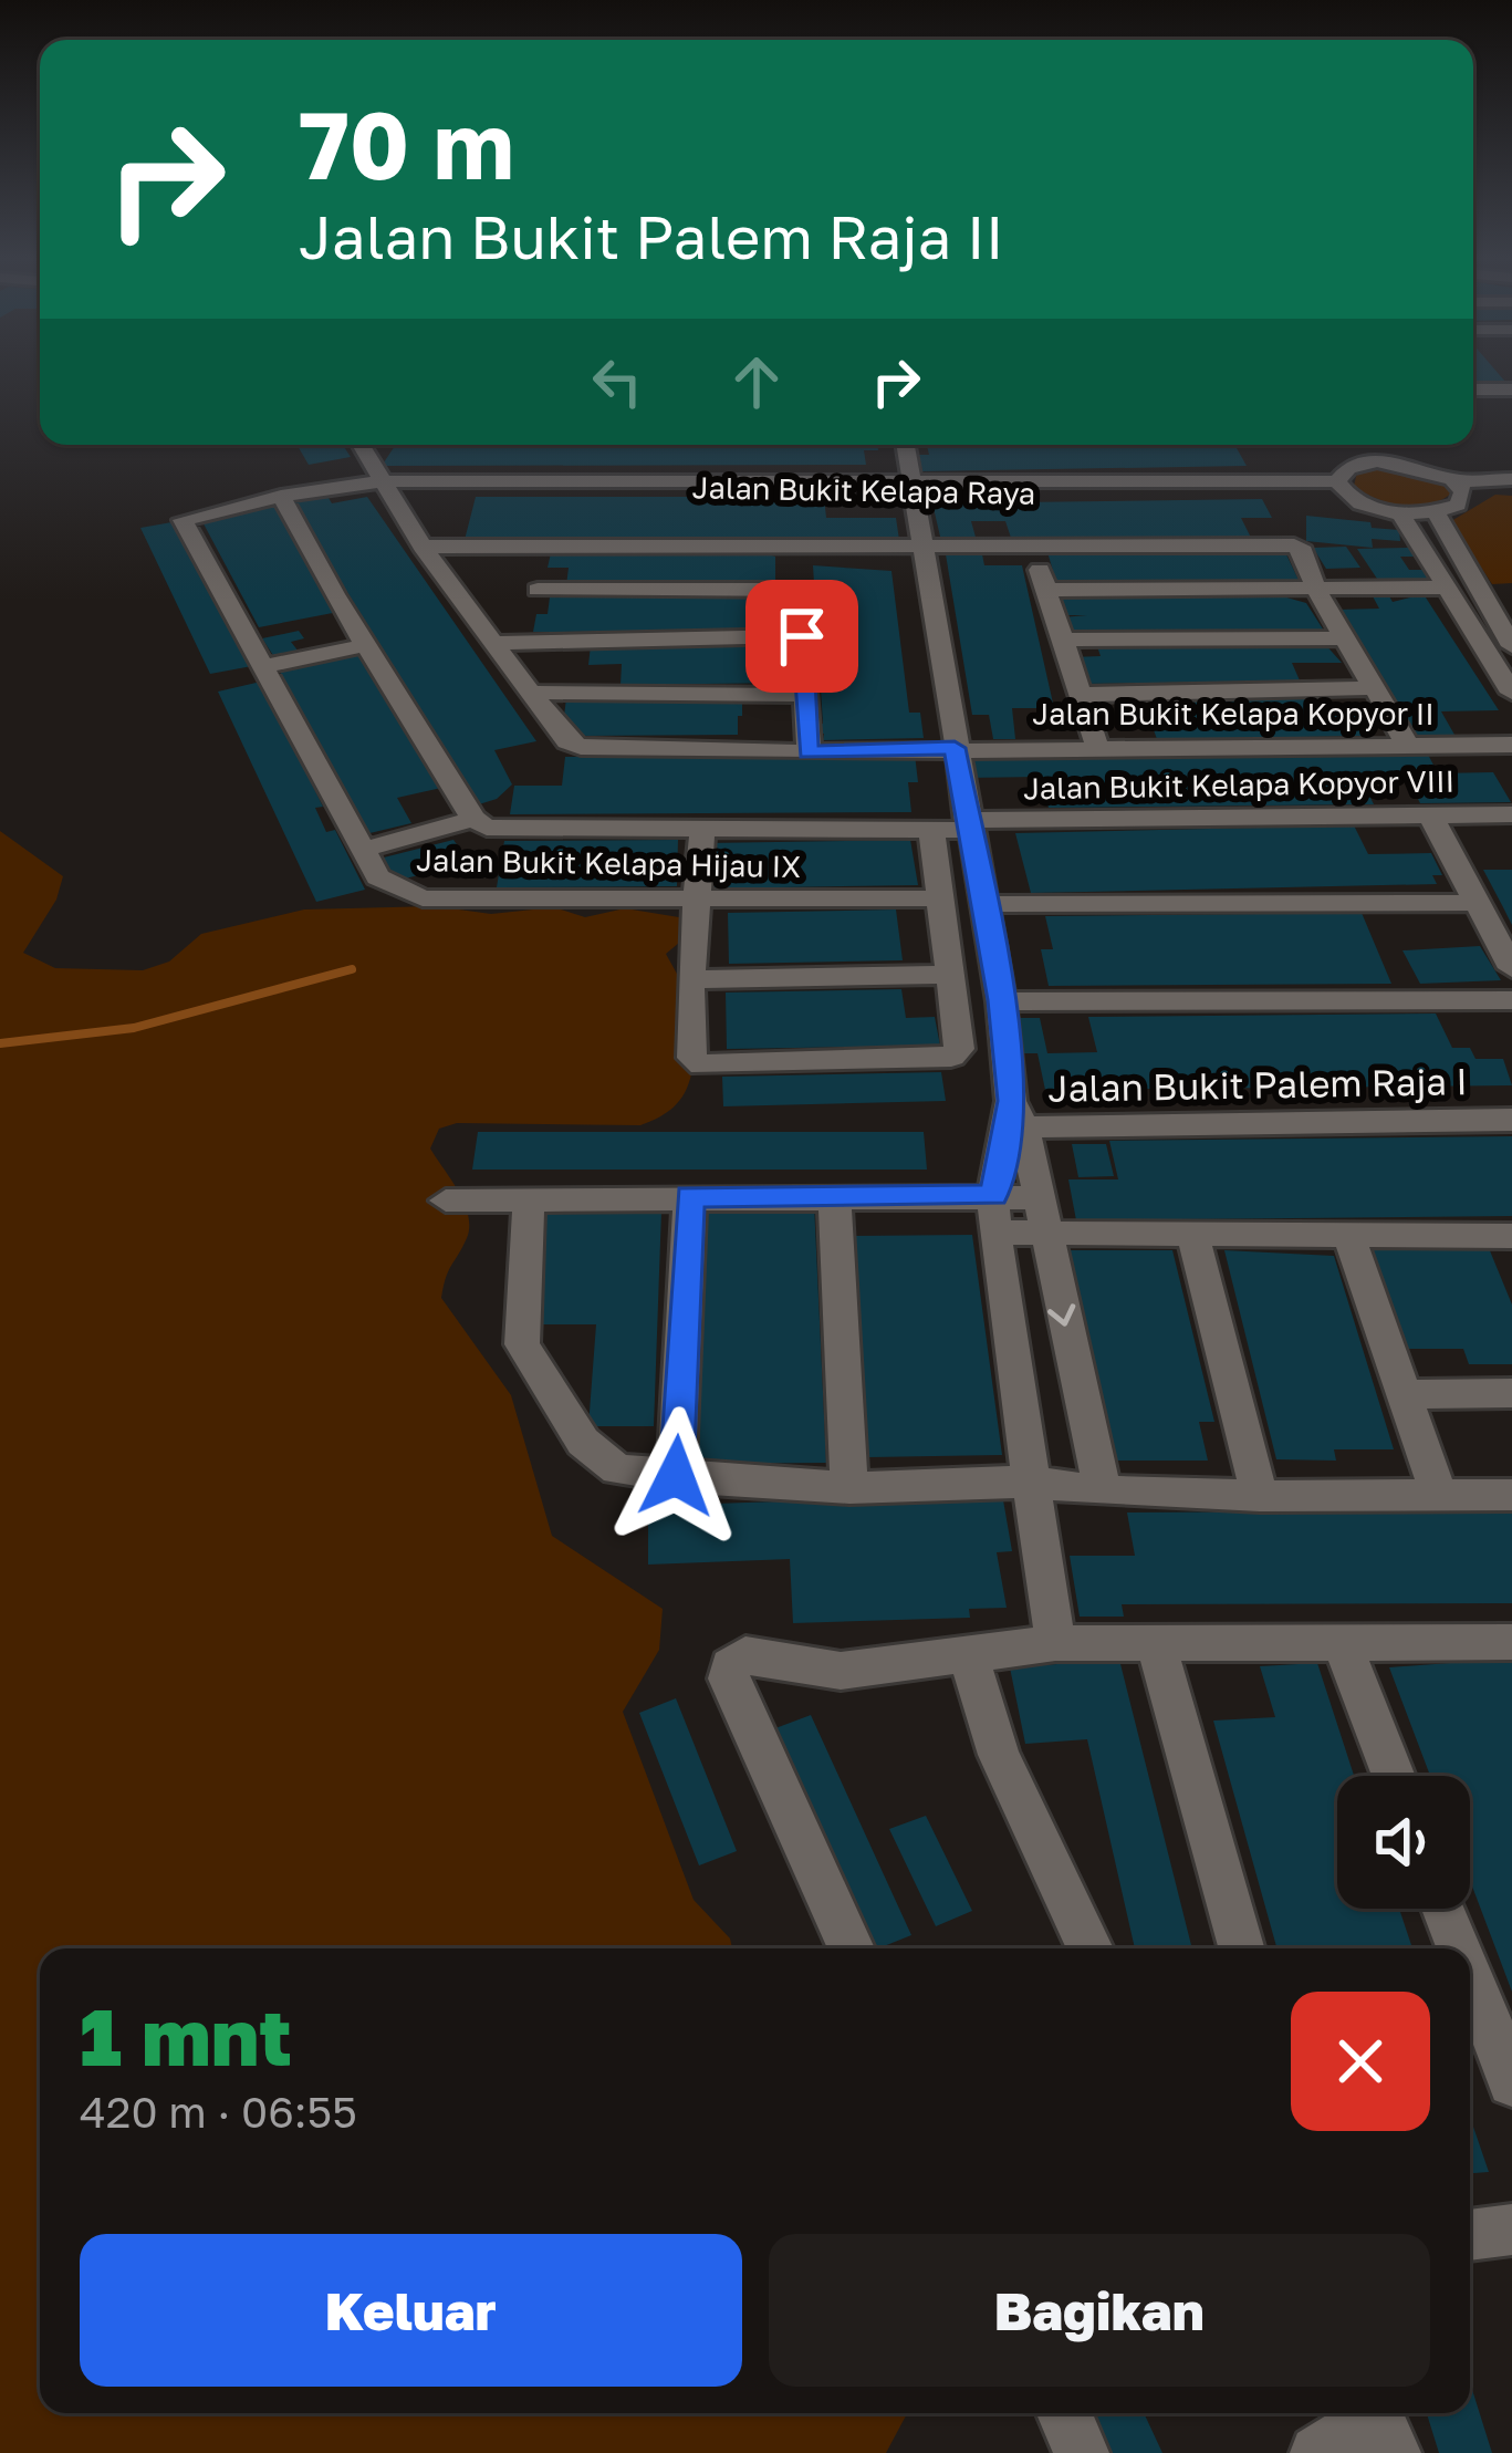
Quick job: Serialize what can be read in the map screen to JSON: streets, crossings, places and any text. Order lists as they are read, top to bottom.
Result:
{
  "streets": {
    "street": [
      "Jalan Bukit Kelapa Raya",
      "Jalan Bukit Kelapa Kopyor II",
      "Jalan Bukit Kelapa Kopyor VIII",
      "Jalan Bukit Kelapa Hijau IX",
      "Jalan Bukit Palem Raja I"
    ]
  },
  "crossings": [
    ["Jalan Bukit Kelapa Raya", "Jalan Bukit Kelapa Kopyor II"],
    ["Jalan Bukit Kelapa Raya", "Jalan Bukit Kelapa Hijau IX"]
  ],
  "page": {
    "turn": ["70 m", "Jalan Bukit Palem Raja II"],
    "heading": ["1 mnt", "420 m · 06:55"],
    "buttons": ["Keluar", "Bagikan"]
  }
}
